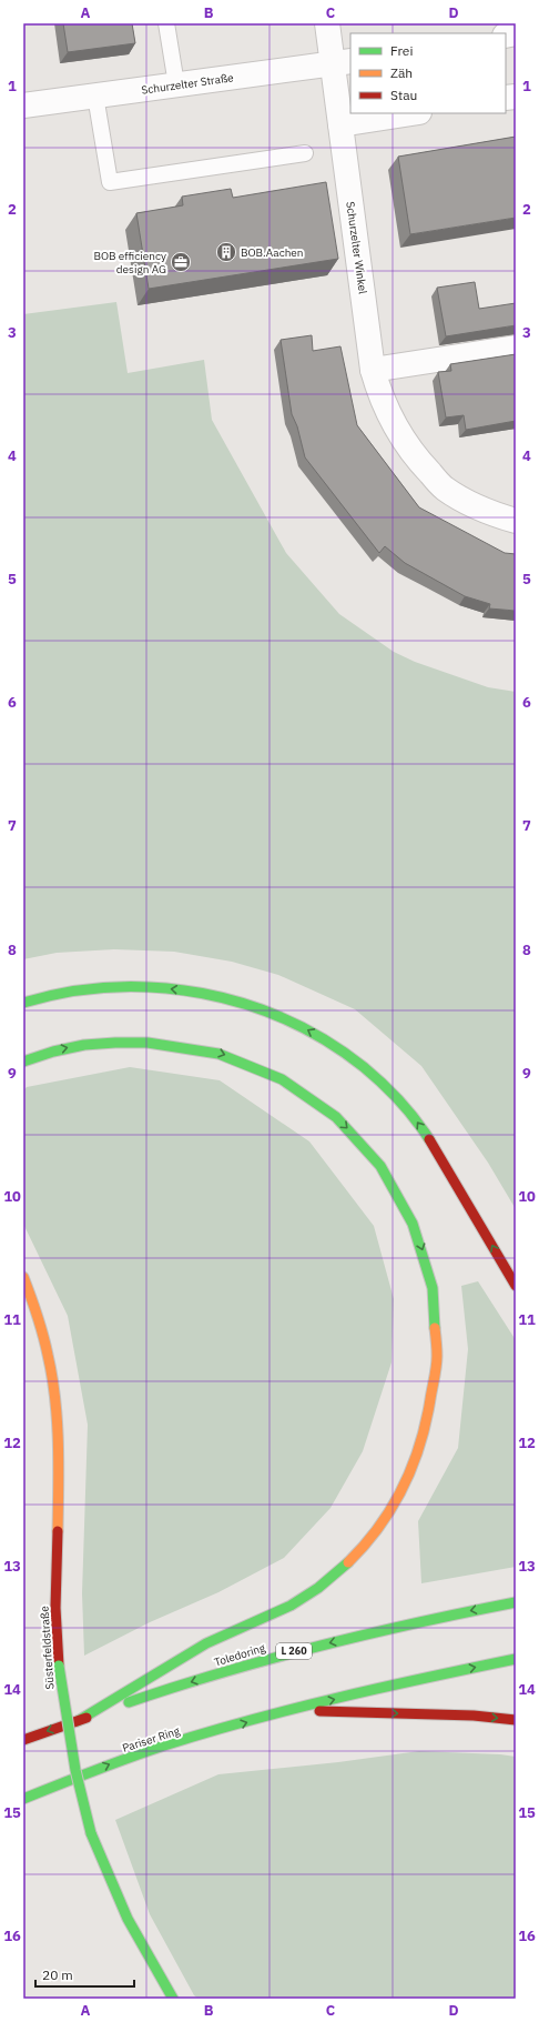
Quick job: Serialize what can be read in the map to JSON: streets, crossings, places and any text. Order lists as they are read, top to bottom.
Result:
{
  "streets": {
    "main road": [
      "Süsterfeldstraße",
      "L 260",
      "Toledoring",
      "Pariser Ring"
    ],
    "street": ["Schurzelter Straße", "Schurzelter Winkel"]
  },
  "crossings": [
    ["Schurzelter Straße", "Schurzelter Winkel"],
    ["L 260", "Toledoring"]
  ],
  "one_way": ["Pariser Ring"],
  "places": {
    "building": ["BOB.Aachen"],
    "office": ["BOB efficiency design AG"]
  },
  "legend": ["Frei", "Zäh", "Stau"],
  "scale_bar": "20 m",
  "grid": {
    "columns": [
      "A",
      "B",
      "C",
      "D"
    ],
    "rows": [
      "1",
      "2",
      "3",
      "4",
      "5",
      "6",
      "7",
      "8",
      "9",
      "10",
      "11",
      "12",
      "13",
      "14",
      "15",
      "16"
    ]
  }
}
